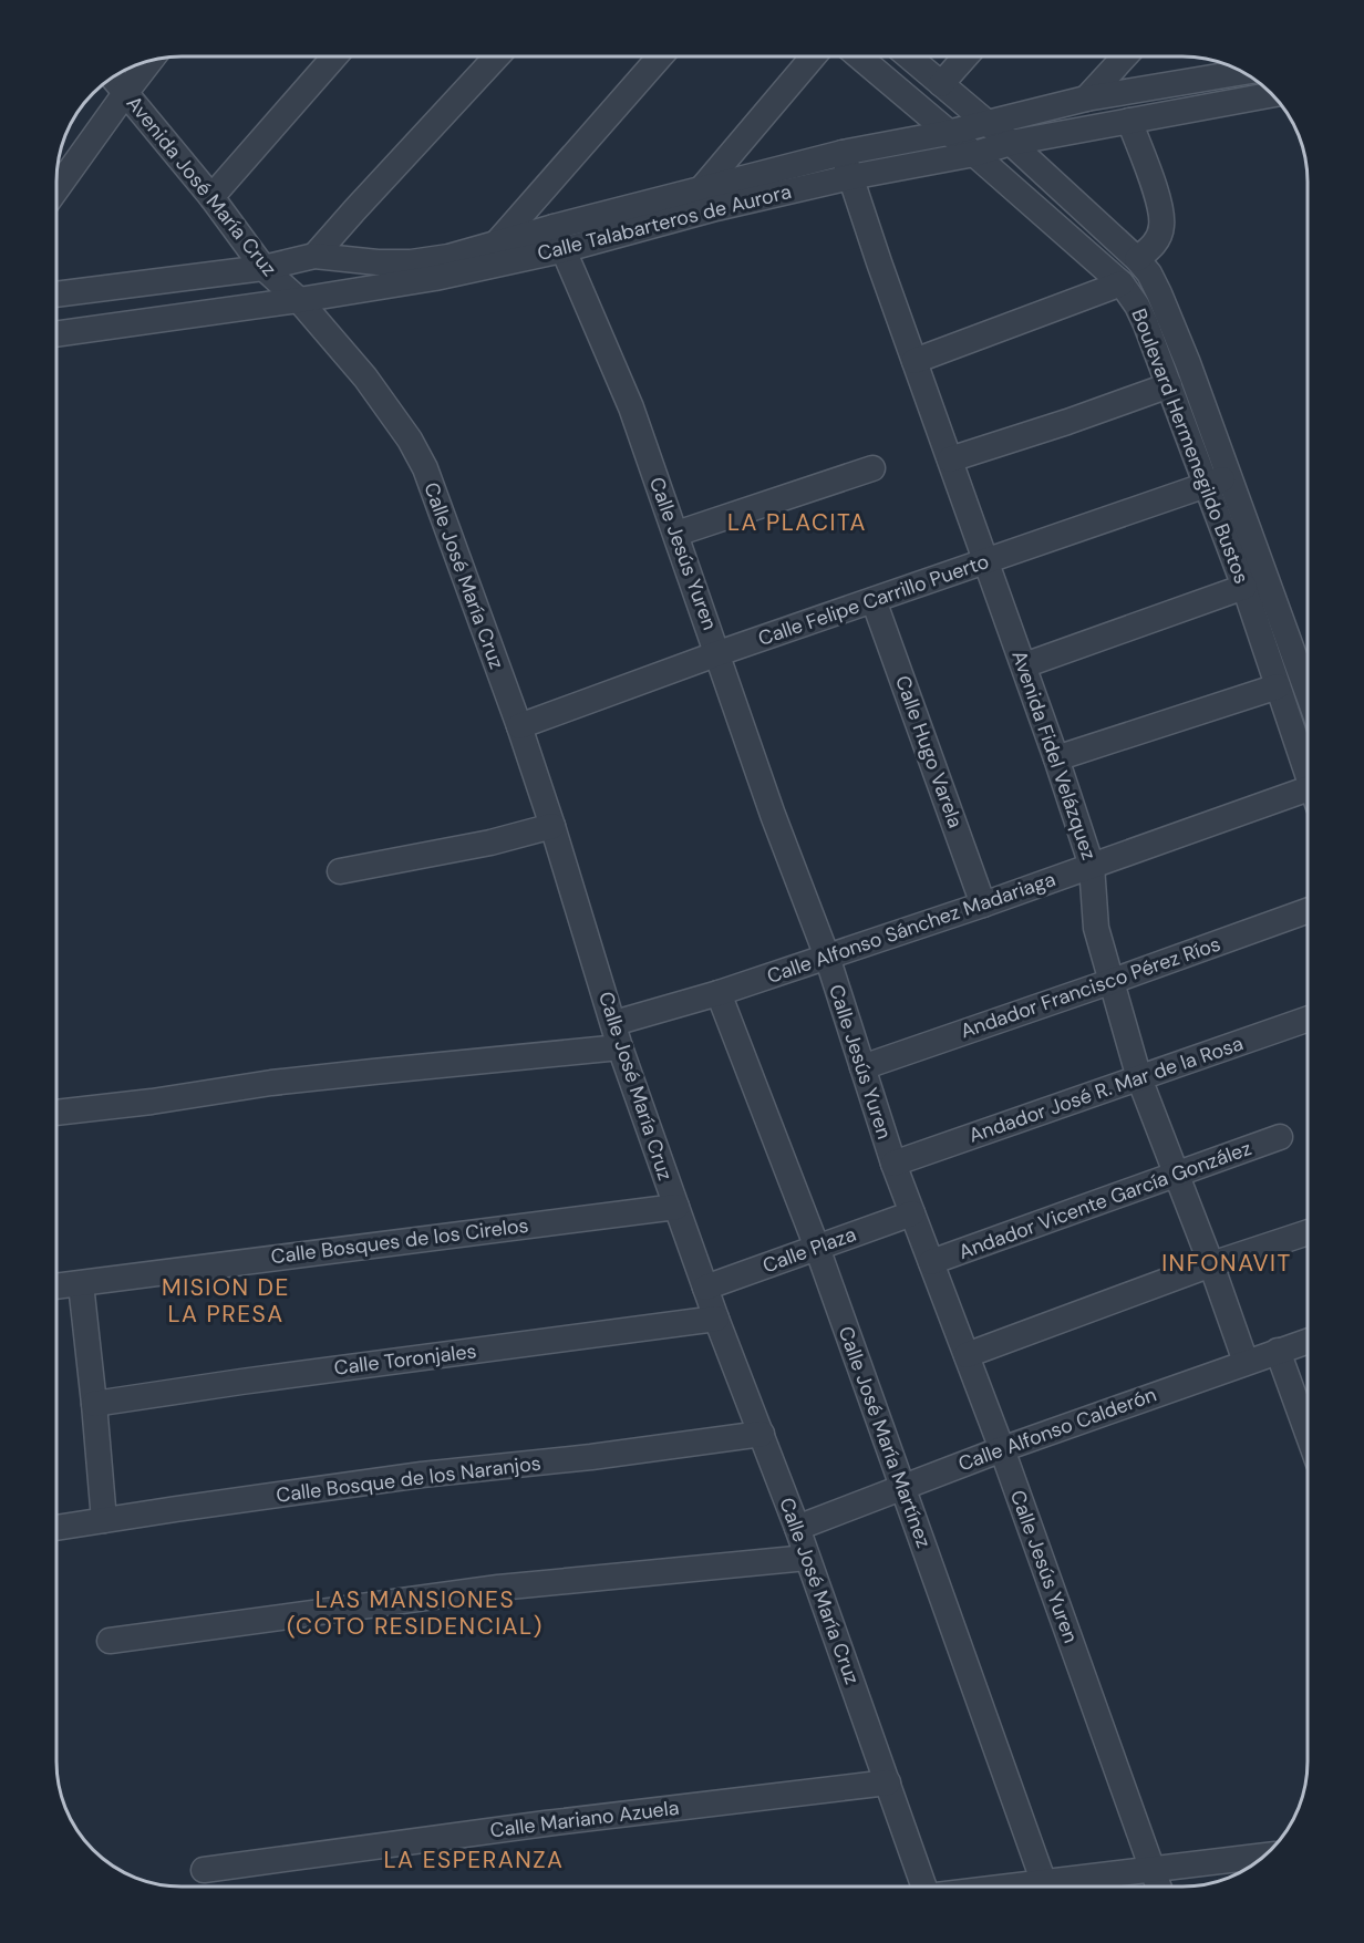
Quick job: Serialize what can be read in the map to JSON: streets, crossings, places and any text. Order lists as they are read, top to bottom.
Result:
{
  "streets": {
    "street": [
      "Avenida José María Cruz",
      "Calle Talabarteros de Aurora",
      "Boulevard Hermenegildo Bustos",
      "Calle Jesús Yuren",
      "Calle José María Cruz",
      "Calle Felipe Carrillo Puerto",
      "Calle Hugo Varela",
      "Avenida Fidel Velázquez",
      "Calle Alfonso Sánchez Madariaga",
      "Andador Francisco Pérez Ríos",
      "Andador José R. Mar de la Rosa",
      "Andador Vicente García González",
      "Calle Bosques de los Cirelos",
      "Calle Plaza",
      "Calle Toronjales",
      "Calle Alfonso Calderón",
      "Calle José María Martínez",
      "Calle Bosque de los Naranjos",
      "Calle Mariano Azuela"
    ]
  },
  "crossings": [
    ["Avenida José María Cruz", "Calle Talabarteros de Aurora"],
    ["Avenida José María Cruz", "Calle José María Cruz"],
    ["Calle Talabarteros de Aurora", "Boulevard Hermenegildo Bustos"],
    ["Calle Talabarteros de Aurora", "Calle Jesús Yuren"],
    ["Calle Talabarteros de Aurora", "Calle José María Cruz"],
    ["Calle Talabarteros de Aurora", "Avenida Fidel Velázquez"],
    ["Boulevard Hermenegildo Bustos", "Calle Felipe Carrillo Puerto"],
    ["Calle Jesús Yuren", "Calle Felipe Carrillo Puerto"],
    ["Calle Jesús Yuren", "Calle Alfonso Sánchez Madariaga"],
    ["Calle Jesús Yuren", "Andador Francisco Pérez Ríos"],
    ["Calle Jesús Yuren", "Andador José R. Mar de la Rosa"],
    ["Calle Jesús Yuren", "Andador Vicente García González"],
    ["Calle Jesús Yuren", "Calle Plaza"],
    ["Calle Jesús Yuren", "Calle Alfonso Calderón"],
    ["Calle José María Cruz", "Calle Felipe Carrillo Puerto"],
    ["Calle José María Cruz", "Calle Alfonso Sánchez Madariaga"],
    ["Calle José María Cruz", "Calle Bosques de los Cirelos"],
    ["Calle José María Cruz", "Calle Plaza"],
    ["Calle José María Cruz", "Calle Toronjales"],
    ["Calle José María Cruz", "Calle Alfonso Calderón"],
    ["Calle José María Cruz", "Calle Bosque de los Naranjos"],
    ["Calle José María Cruz", "Calle Mariano Azuela"],
    ["Calle Felipe Carrillo Puerto", "Calle Hugo Varela"],
    ["Calle Felipe Carrillo Puerto", "Avenida Fidel Velázquez"],
    ["Calle Hugo Varela", "Calle Alfonso Sánchez Madariaga"],
    ["Avenida Fidel Velázquez", "Calle Alfonso Sánchez Madariaga"],
    ["Avenida Fidel Velázquez", "Andador Francisco Pérez Ríos"],
    ["Avenida Fidel Velázquez", "Andador José R. Mar de la Rosa"],
    ["Avenida Fidel Velázquez", "Andador Vicente García González"],
    ["Avenida Fidel Velázquez", "Calle Alfonso Calderón"],
    ["Calle Alfonso Sánchez Madariaga", "Calle José María Martínez"],
    ["Calle Plaza", "Calle José María Martínez"],
    ["Calle Alfonso Calderón", "Calle José María Martínez"]
  ],
  "districts": [
    "LA PLACITA",
    "INFONAVIT",
    "MISION DE LA PRESA",
    "LAS MANSIONES (COTO RESIDENCIAL)",
    "LA ESPERANZA"
  ]
}
